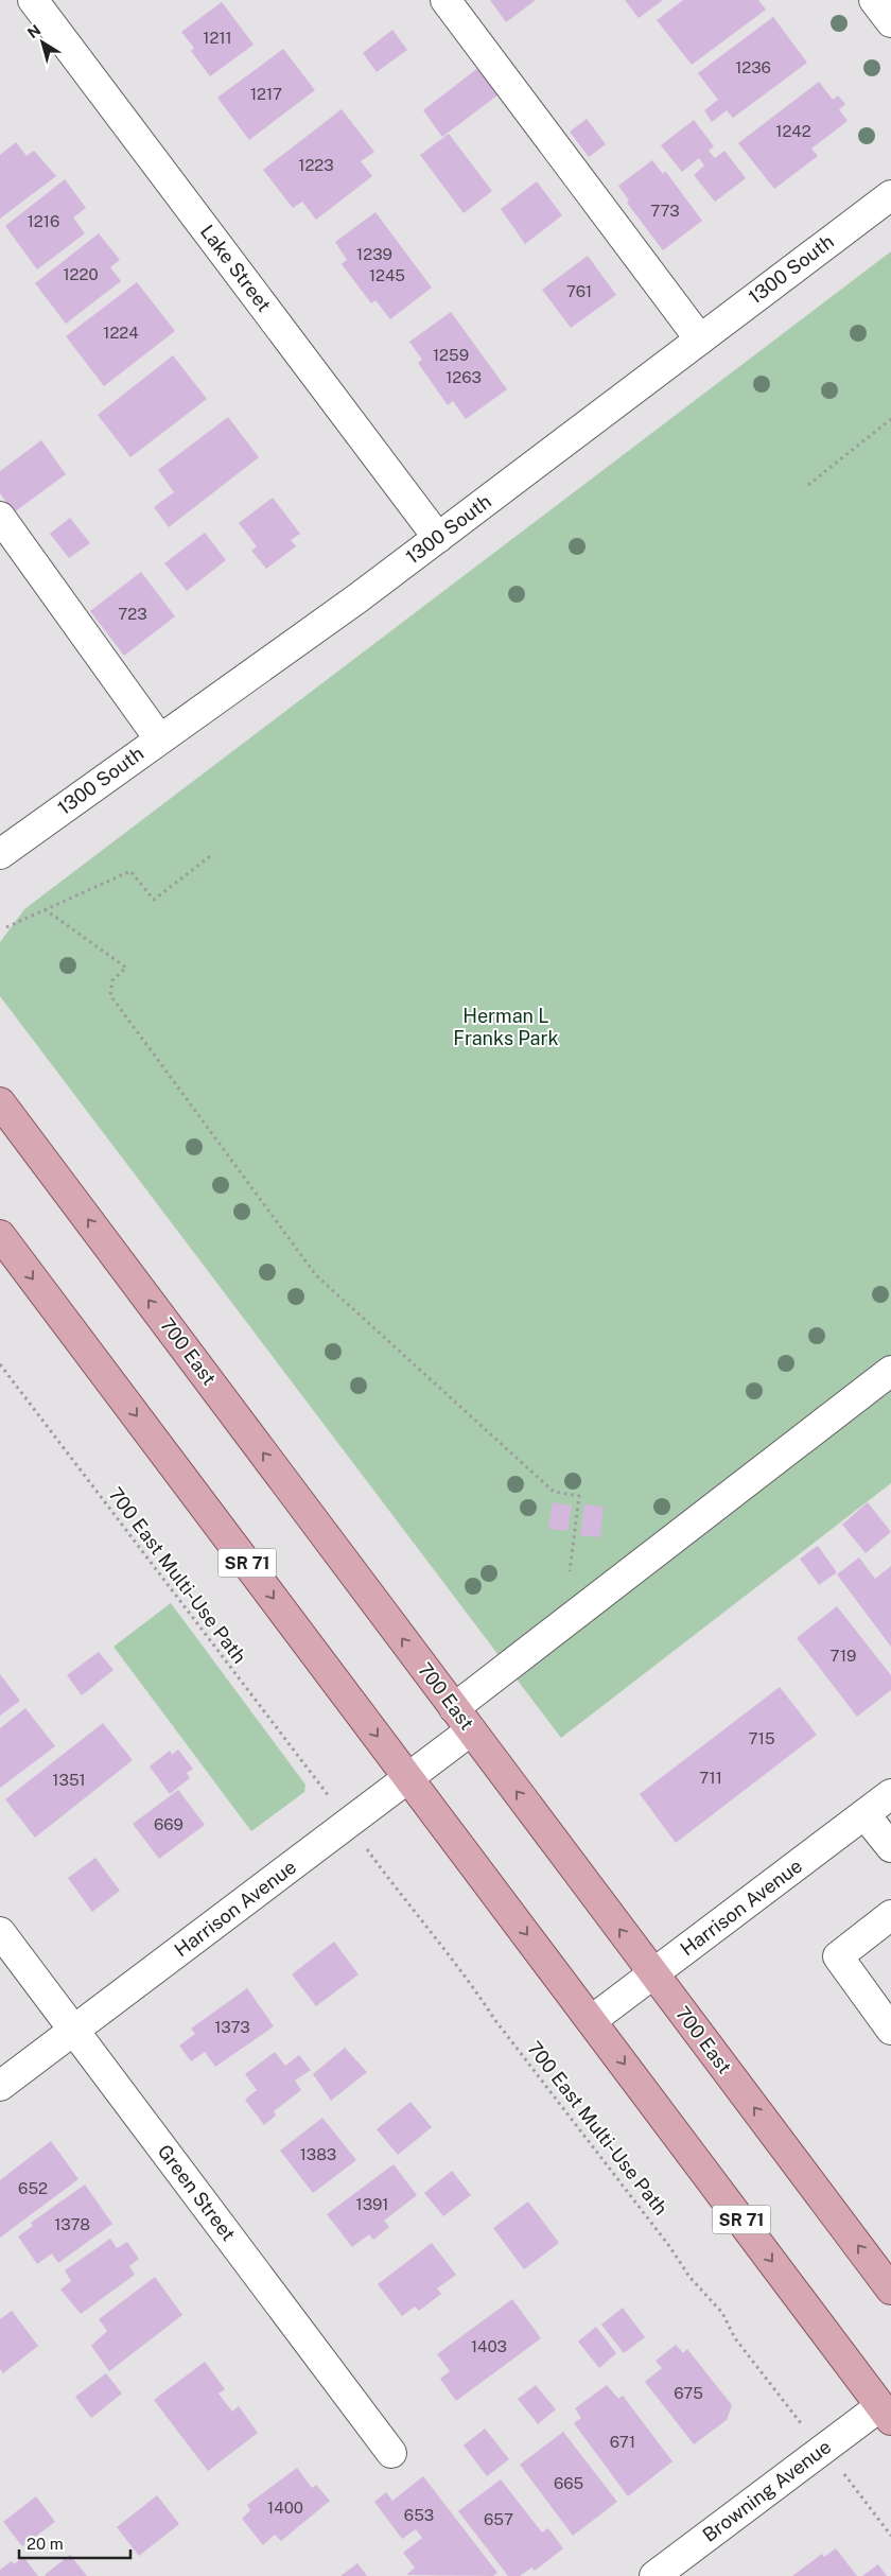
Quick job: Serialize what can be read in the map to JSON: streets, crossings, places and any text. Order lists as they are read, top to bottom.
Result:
{
  "streets": {
    "main road": ["700 East", "SR 71"],
    "street": [
      "Lake Street",
      "1300 South",
      "Harrison Avenue",
      "Green Street",
      "Browning Avenue"
    ],
    "path": ["700 East Multi-Use Path"]
  },
  "crossings": [
    ["Lake Street", "1300 South"],
    ["700 East", "Harrison Avenue"],
    ["SR 71", "Harrison Avenue"],
    ["SR 71", "Browning Avenue"],
    ["Harrison Avenue", "Green Street"]
  ],
  "parks": ["Herman L Franks Park"],
  "house_numbers": [
    "1211",
    "1236",
    "1217",
    "1242",
    "1223",
    "773",
    "1216",
    "1239",
    "1220",
    "1245",
    "761",
    "1224",
    "1259",
    "1263",
    "723",
    "719",
    "715",
    "711",
    "1351",
    "669",
    "1373",
    "1383",
    "652",
    "1391",
    "1378",
    "1403",
    "675",
    "671",
    "665",
    "1400",
    "653",
    "657"
  ],
  "scale_bar": "20 m",
  "north": "top left"
}
